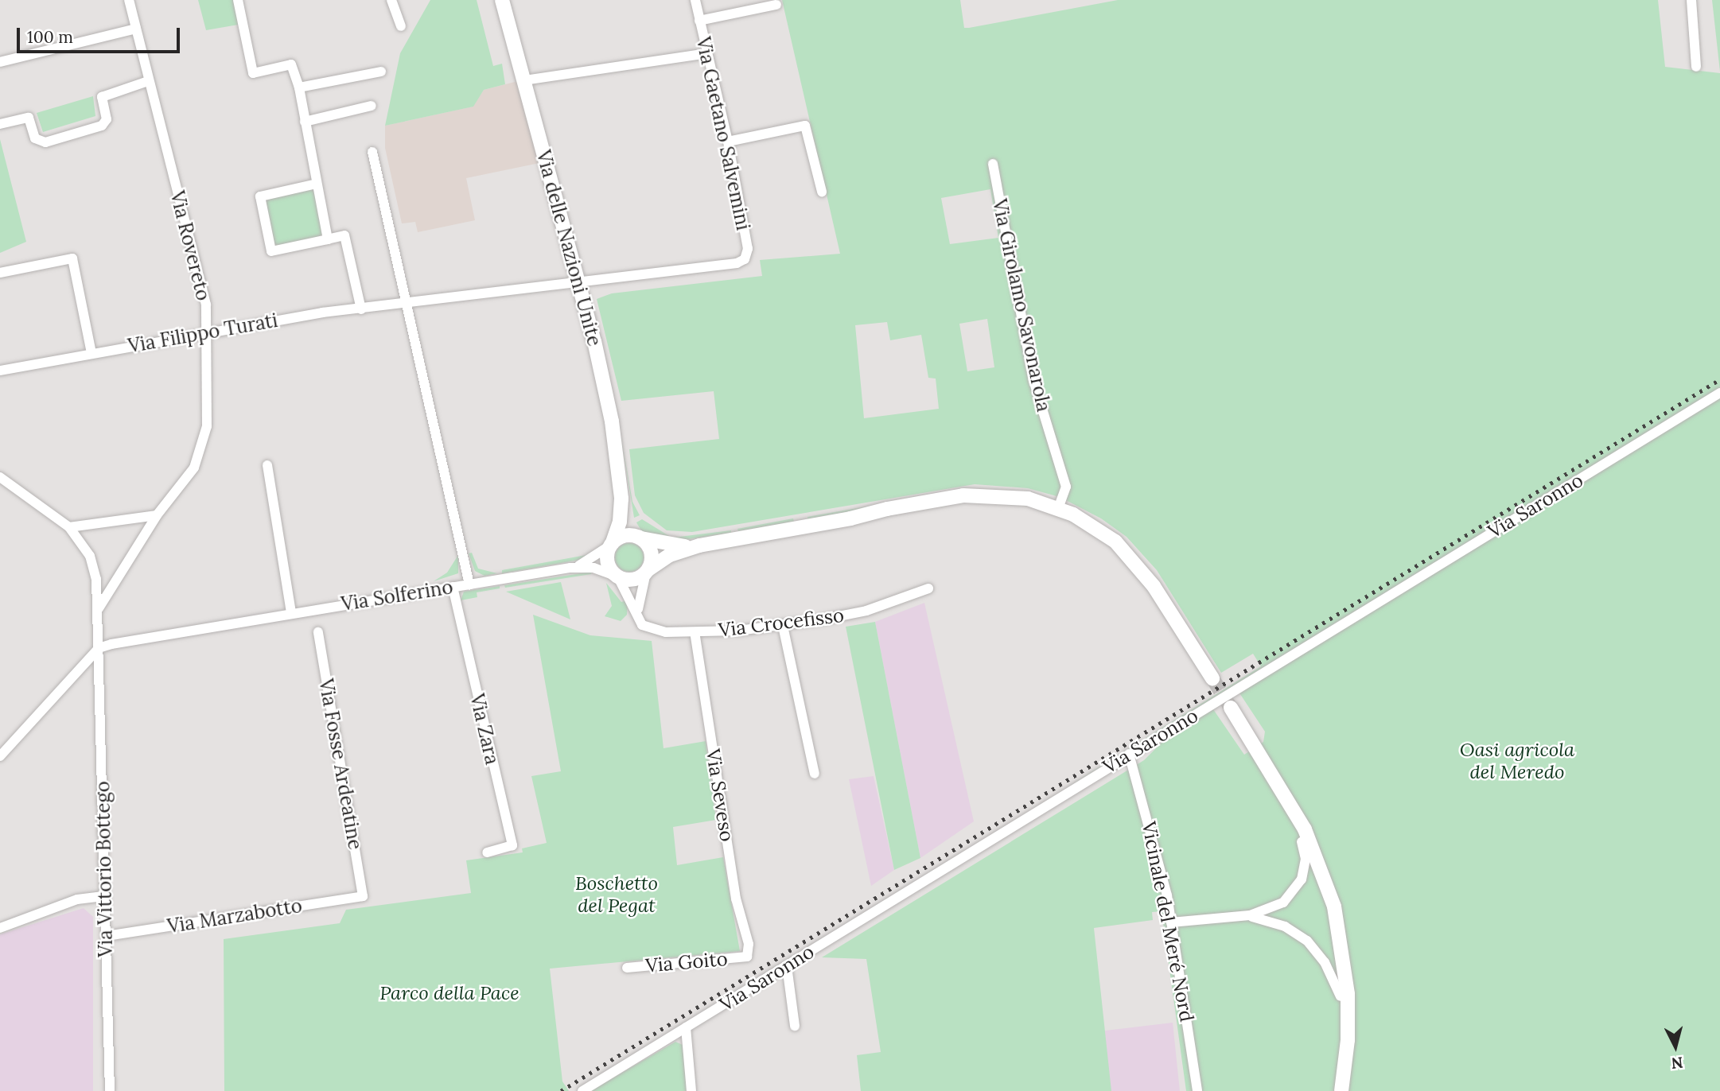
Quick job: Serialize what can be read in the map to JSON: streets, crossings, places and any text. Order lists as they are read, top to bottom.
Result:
{
  "streets": {
    "street": [
      "Via Gaetano Salvemini",
      "Via Rovereto",
      "Via delle Nazioni Unite",
      "Via Girolamo Savonarola",
      "Via Filippo Turati",
      "Via Saronno",
      "Via Solferino",
      "Via Crocefisso",
      "Via Zara",
      "Via Fosse Ardeatine",
      "Via Seveso",
      "Via Vittorio Bottego",
      "Via Marzabotto",
      "Vicinale del Meré Nord",
      "Via Goito"
    ]
  },
  "crossings": [
    ["Via Gaetano Salvemini", "Via Filippo Turati"],
    ["Via Rovereto", "Via Filippo Turati"],
    ["Via delle Nazioni Unite", "Via Filippo Turati"],
    ["Via Filippo Turati", "Via Solferino"],
    ["Via Saronno", "Vicinale del Meré Nord"],
    ["Via Solferino", "Via Zara"],
    ["Via Solferino", "Via Vittorio Bottego"],
    ["Via Crocefisso", "Via Seveso"],
    ["Via Fosse Ardeatine", "Via Marzabotto"],
    ["Via Seveso", "Via Goito"],
    ["Via Vittorio Bottego", "Via Marzabotto"]
  ],
  "parks": ["Oasi agricola del Meredo", "Boschetto del Pegat", "Parco della Pace"],
  "scale_bar": "100 m",
  "north": "bottom"
}
